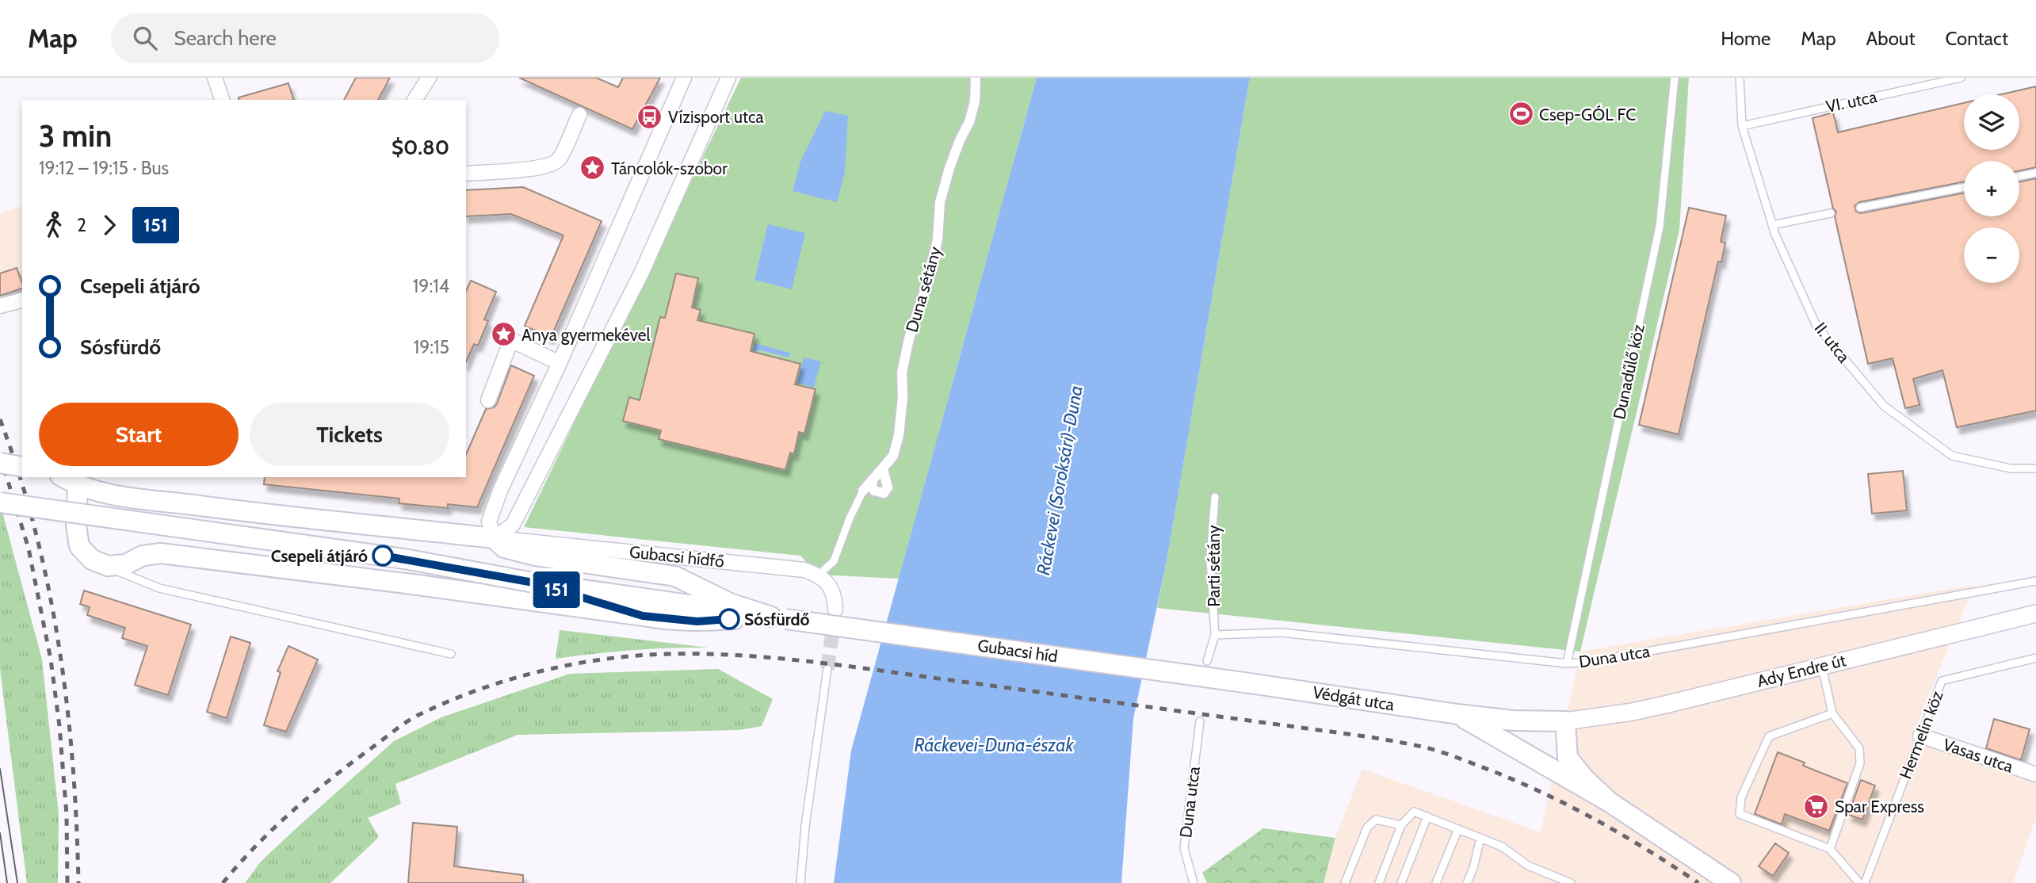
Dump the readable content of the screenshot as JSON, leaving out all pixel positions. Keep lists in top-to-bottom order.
{
  "streets": {
    "main road": ["Gubacsi híd", "Védgát utca"],
    "street": [
      "Duna sétány",
      "Gubacsi hídfő",
      "Ady Endre út",
      "Vasas utca"
    ],
    "lane": [
      "VI. utca",
      "II. utca",
      "Dunadűlő köz",
      "Parti sétány",
      "Duna utca",
      "Hermelin köz"
    ]
  },
  "crossings": [
    ["VI. utca", "II. utca"],
    ["Dunadűlő köz", "Duna utca"],
    ["Parti sétány", "Duna utca"],
    ["Gubacsi híd", "Védgát utca"],
    ["Ady Endre út", "Védgát utca"],
    ["Hermelin köz", "Vasas utca"]
  ],
  "water": ["Ráckevei (Soroksári)-Duna", "Ráckevei-Duna-észak"],
  "places": {
    "sports": ["Csep-GÓL FC"],
    "bus stop": ["Vízisport utca"],
    "place": ["Táncolók-szobor", "Anya gyermekével"],
    "other": ["Csepeli átjáró", "Sósfürdő"],
    "supermarket": ["Spar Express"]
  },
  "lines": ["bus line 151"],
  "page": {
    "header": "Map",
    "search": "Search here",
    "nav": [
      "Home",
      "Map",
      "About",
      "Contact"
    ],
    "on_map": "151",
    "map_buttons": ["+", "−"],
    "heading": ["3 min", "19:12 – 19:15 · Bus", "$0.80"],
    "legs": ["2", "151"],
    "list": [
      {
        "name": "Csepeli átjáró",
        "value": "19:14"
      },
      {
        "name": "Sósfürdő",
        "value": "19:15"
      }
    ],
    "buttons": ["Start", "Tickets"]
  }
}
